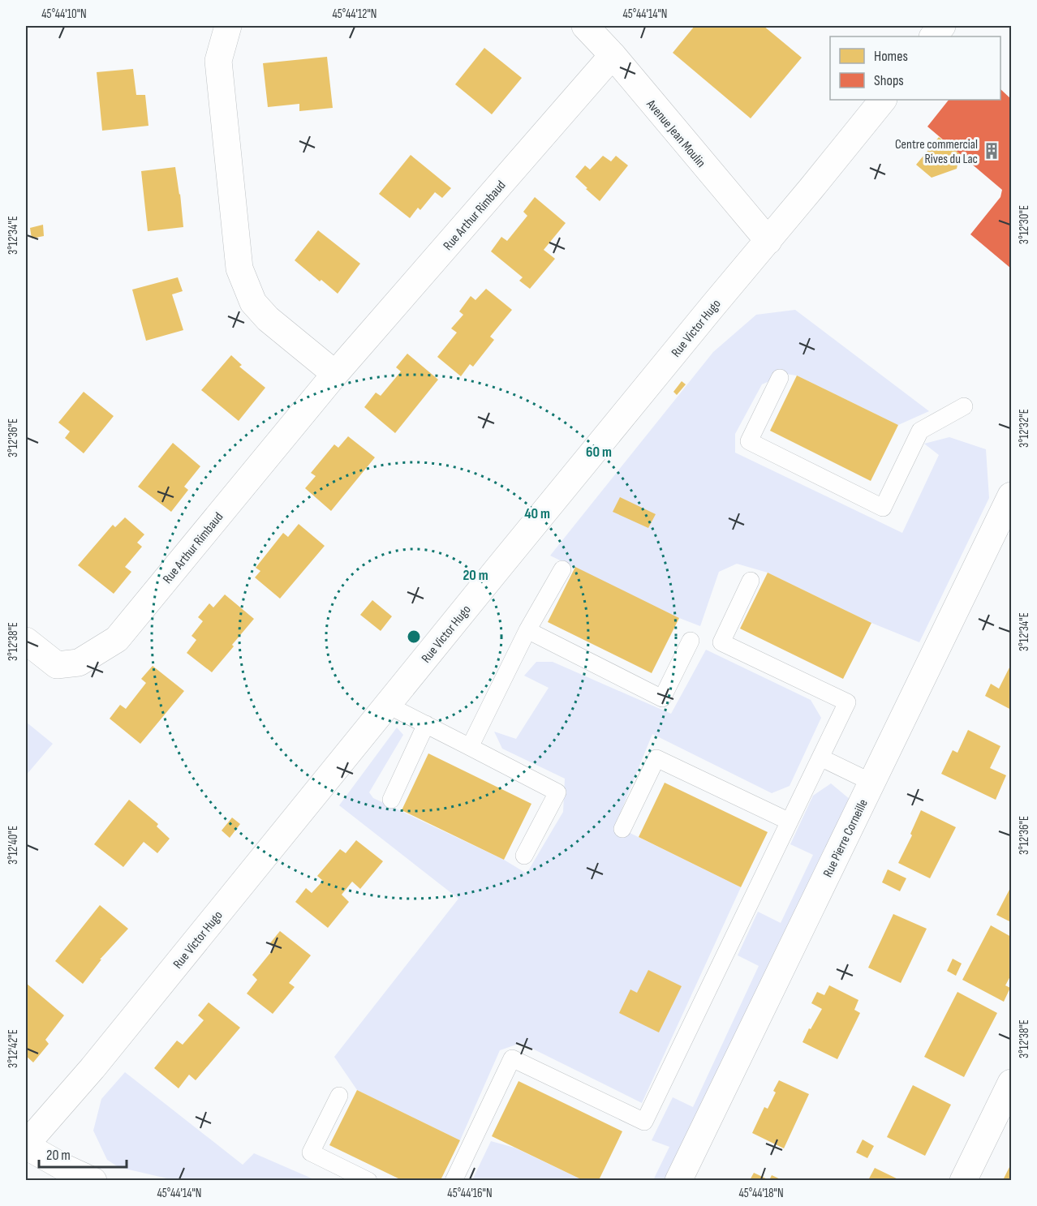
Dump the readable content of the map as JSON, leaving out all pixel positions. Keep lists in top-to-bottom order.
{
  "streets": {
    "street": [
      "Avenue Jean Moulin",
      "Rue Arthur Rimbaud",
      "Rue Victor Hugo",
      "Rue Pierre Corneille"
    ]
  },
  "crossings": [
    ["Avenue Jean Moulin", "Rue Arthur Rimbaud"],
    ["Avenue Jean Moulin", "Rue Victor Hugo"]
  ],
  "places": {
    "building": ["Centre commercial Rives du Lac"]
  },
  "legend": ["Homes", "Shops"],
  "scale_bar": "20 m",
  "coordinates": [
    "45°44'10\"N",
    "45°44'12\"N",
    "45°44'14\"N",
    "3°12'30\"E",
    "3°12'34\"E",
    "3°12'32\"E",
    "3°12'36\"E",
    "3°12'38\"E",
    "3°12'40\"E",
    "3°12'42\"E",
    "45°44'16\"N",
    "45°44'18\"N"
  ],
  "rings": ["60 m", "40 m", "20 m"]
}
